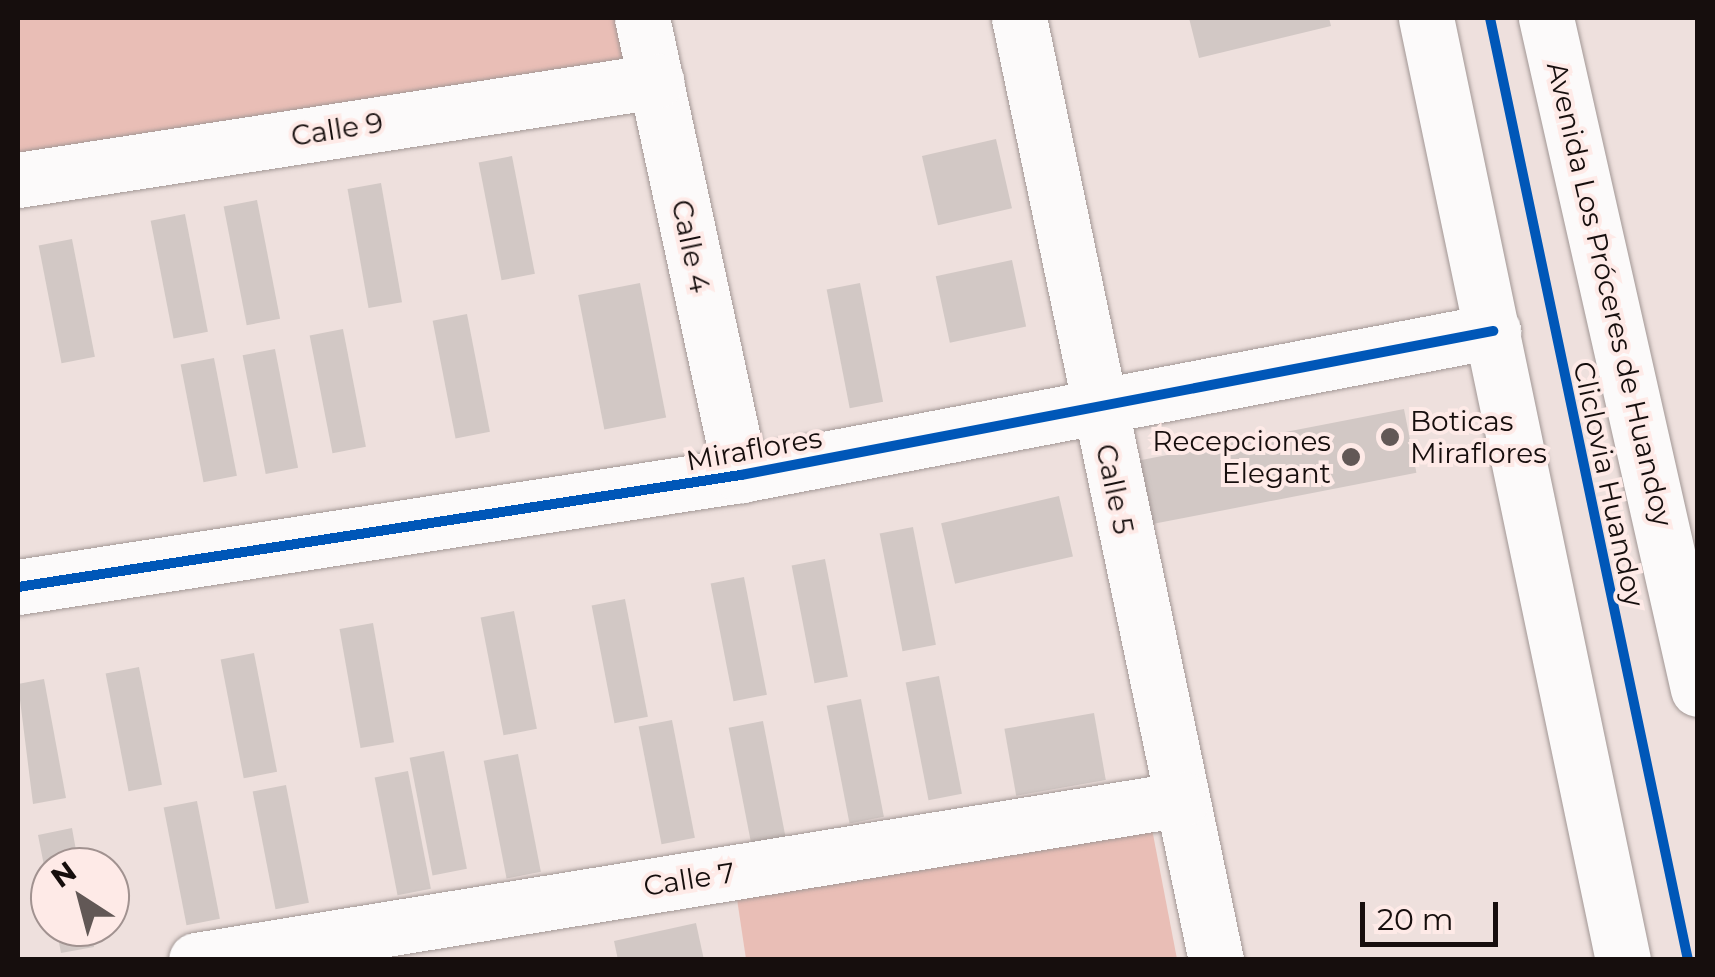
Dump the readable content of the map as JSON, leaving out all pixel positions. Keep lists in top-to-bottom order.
{
  "streets": {
    "street": [
      "Calle 9",
      "Calle 4",
      "Avenida Los Próceres de Huandoy",
      "Miraflores",
      "Calle 5",
      "Calle 7"
    ],
    "cycle path": ["Cliclovia Huandoy"]
  },
  "crossings": [
    ["Calle 9", "Calle 4"],
    ["Calle 4", "Miraflores"],
    ["Miraflores", "Calle 5"],
    ["Calle 5", "Calle 7"]
  ],
  "places": ["Boticas Miraflores", "Recepciones Elegant"],
  "scale_bar": "20 m",
  "north": "top left"
}
